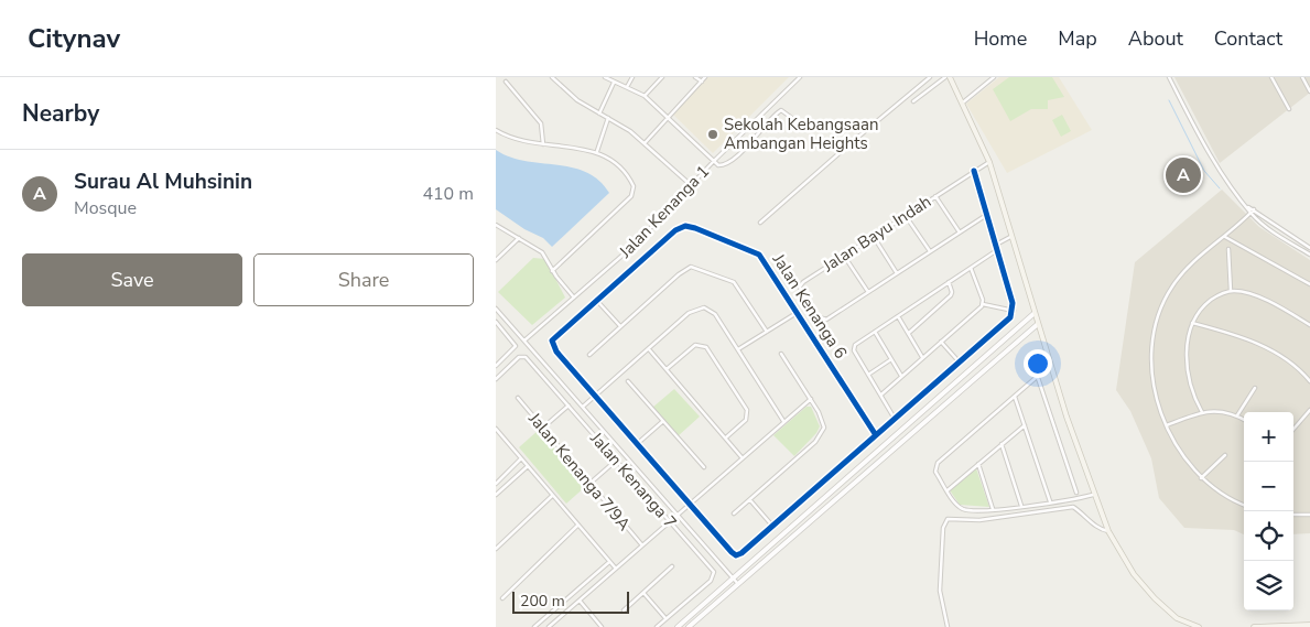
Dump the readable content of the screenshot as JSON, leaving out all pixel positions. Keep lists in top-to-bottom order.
{
  "streets": {
    "street": [
      "Jalan Kenanga 1",
      "Jalan Bayu Indah",
      "Jalan Kenanga 6",
      "Jalan Kenanga 7/9A",
      "Jalan Kenanga 7"
    ]
  },
  "places": ["Sekolah Kebangsaan Ambangan Heights"],
  "scale_bar": "200 m",
  "page": {
    "header": "Citynav",
    "nav": [
      "Home",
      "Map",
      "About",
      "Contact"
    ],
    "heading": "Nearby",
    "list": [
      {
        "mark": "A",
        "name": "Surau Al Muhsinin",
        "note": "Mosque",
        "value": "410 m"
      }
    ],
    "pins": "A",
    "buttons": ["Save", "Share"],
    "map_buttons": ["+", "−"],
    "scale": "200 m"
  }
}
